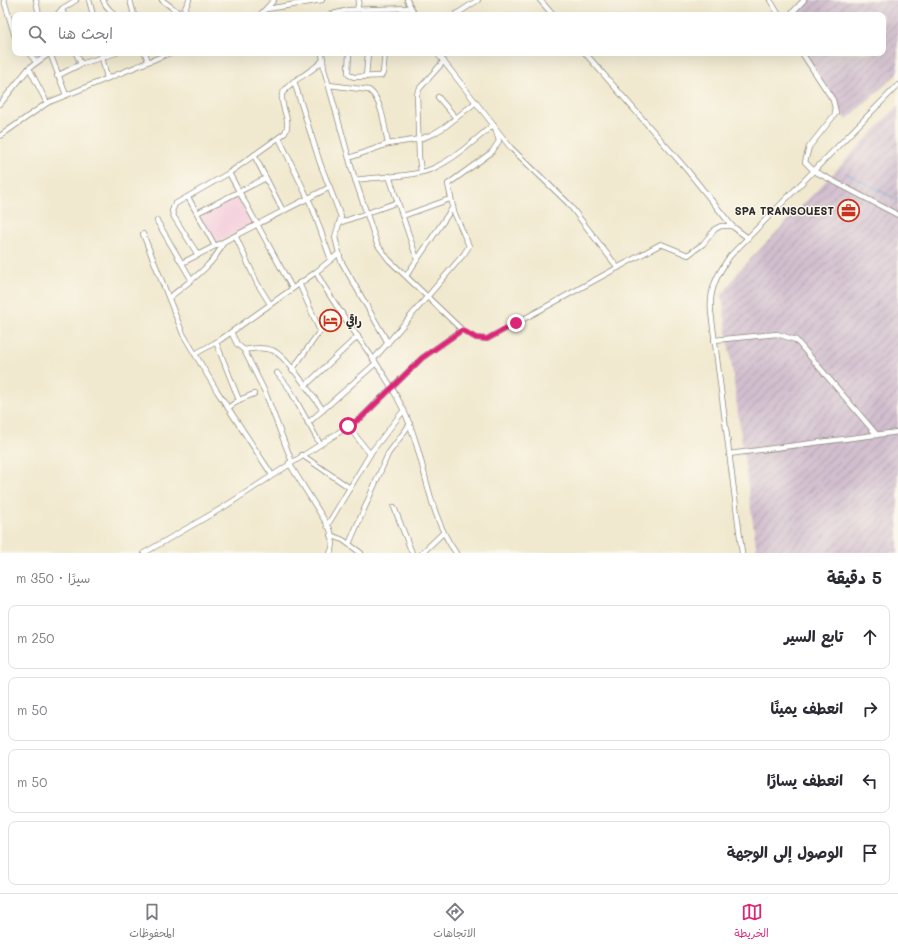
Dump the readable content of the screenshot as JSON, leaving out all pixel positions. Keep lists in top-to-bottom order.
{
  "places": {
    "office": ["SPA TRANSOUEST"],
    "hotel": ["راقي"]
  },
  "page": {
    "search": "ابحث هنا",
    "heading": ["5 دقيقة", "سيرًا · 350 m"],
    "list": [
      ["تابع السير", "250 m"],
      ["انعطف يمينًا", "50 m"],
      ["انعطف يسارًا", "50 m"],
      "الوصول إلى الوجهة"
    ],
    "nav": ["الخريطة", "الاتجاهات", "المحفوظات"]
  }
}
